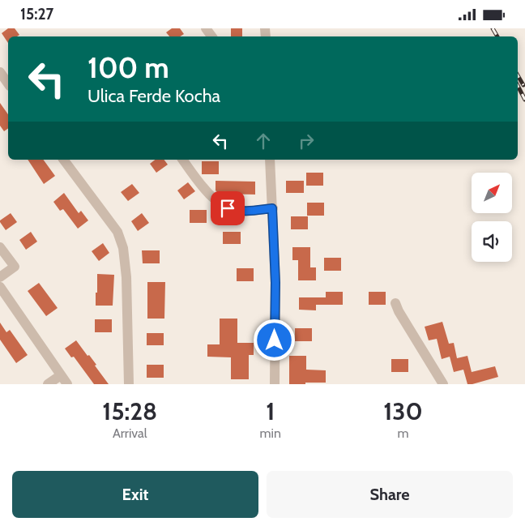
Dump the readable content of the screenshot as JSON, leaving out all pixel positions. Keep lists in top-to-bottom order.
{
  "north": "top right",
  "page": {
    "status": "15:27",
    "turn": ["100 m", "Ulica Ferde Kocha"],
    "eta": [
      "15:28",
      "Arrival",
      "1",
      "min",
      "130",
      "m"
    ],
    "buttons": ["Exit", "Share"]
  }
}
